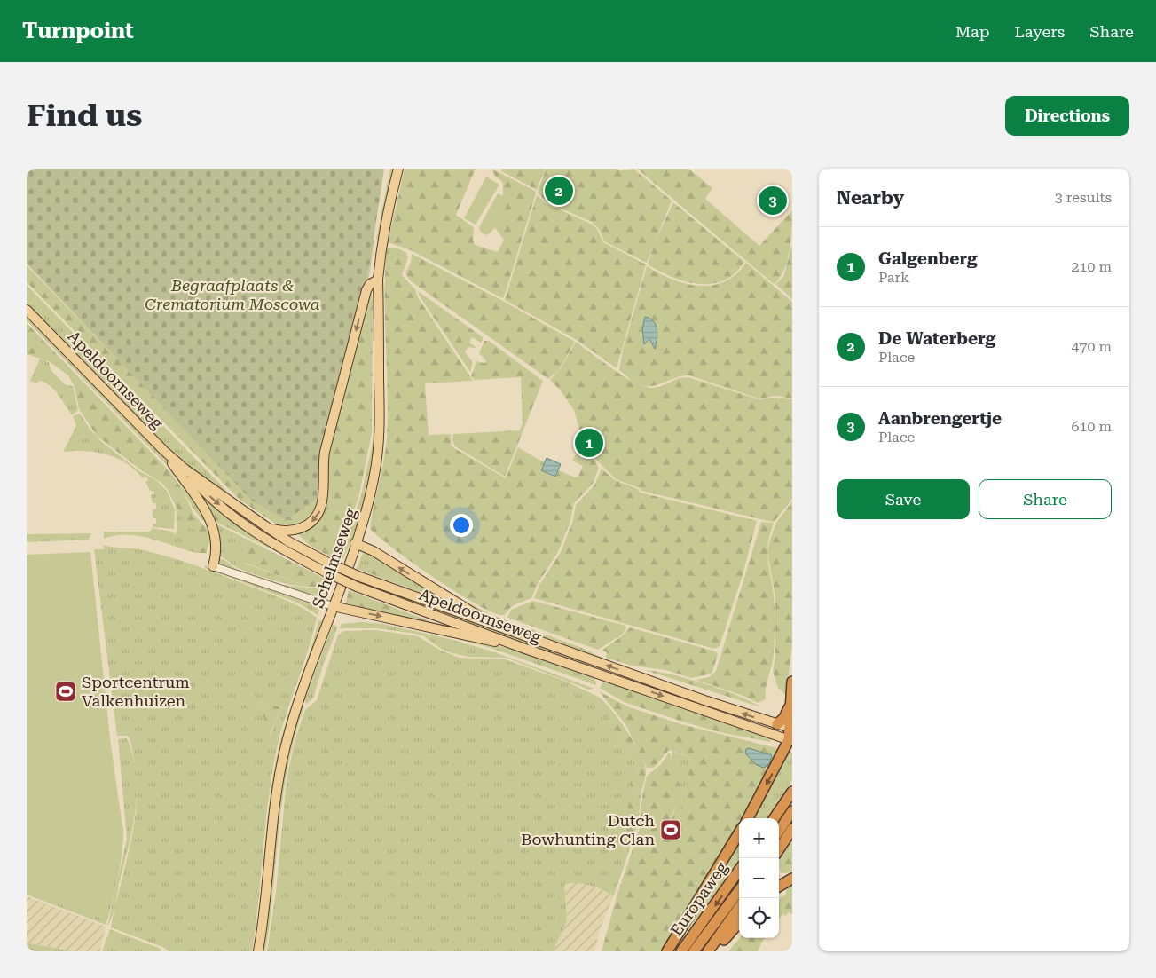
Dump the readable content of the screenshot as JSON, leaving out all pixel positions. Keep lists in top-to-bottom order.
{
  "streets": {
    "highway": ["Europaweg"],
    "main road": ["Apeldoornseweg", "Schelmseweg"]
  },
  "parks": ["Begraafplaats & Crematorium Moscowa"],
  "places": {
    "sports": ["Sportcentrum Valkenhuizen", "Dutch Bowhunting Clan"]
  },
  "page": {
    "header": "Turnpoint",
    "nav": ["Map", "Layers", "Share"],
    "buttons": [
      "Directions",
      ["Save", "Share"]
    ],
    "title": "Find us",
    "heading": ["Nearby", "3 results"],
    "pins": ["2", "3", "1"],
    "list": [
      {
        "mark": "1",
        "name": "Galgenberg",
        "note": "Park",
        "value": "210 m"
      },
      {
        "mark": "2",
        "name": "De Waterberg",
        "note": "Place",
        "value": "470 m"
      },
      {
        "mark": "3",
        "name": "Aanbrengertje",
        "note": "Place",
        "value": "610 m"
      }
    ],
    "map_buttons": ["+", "−"]
  }
}
